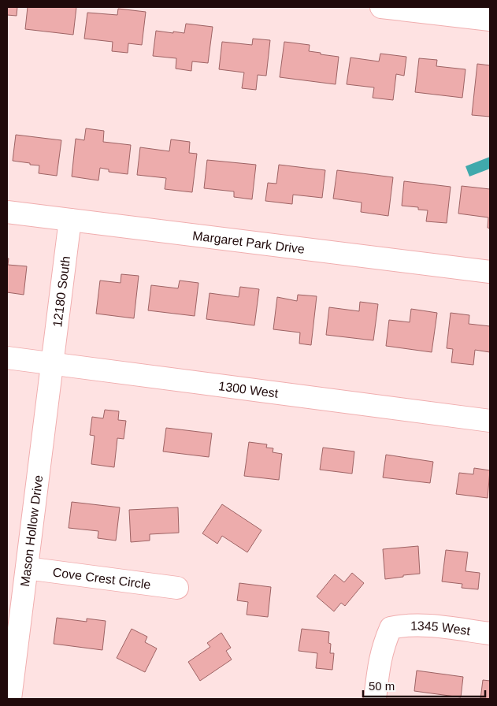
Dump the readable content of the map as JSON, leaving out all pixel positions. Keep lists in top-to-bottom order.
{
  "streets": {
    "street": [
      "Margaret Park Drive",
      "12180 South",
      "1300 West",
      "Mason Hollow Drive",
      "Cove Crest Circle",
      "1345 West"
    ]
  },
  "crossings": [
    ["Margaret Park Drive", "12180 South"],
    ["12180 South", "1300 West"],
    ["12180 South", "Mason Hollow Drive"],
    ["1300 West", "Mason Hollow Drive"],
    ["Mason Hollow Drive", "Cove Crest Circle"]
  ],
  "scale_bar": "50 m"
}
